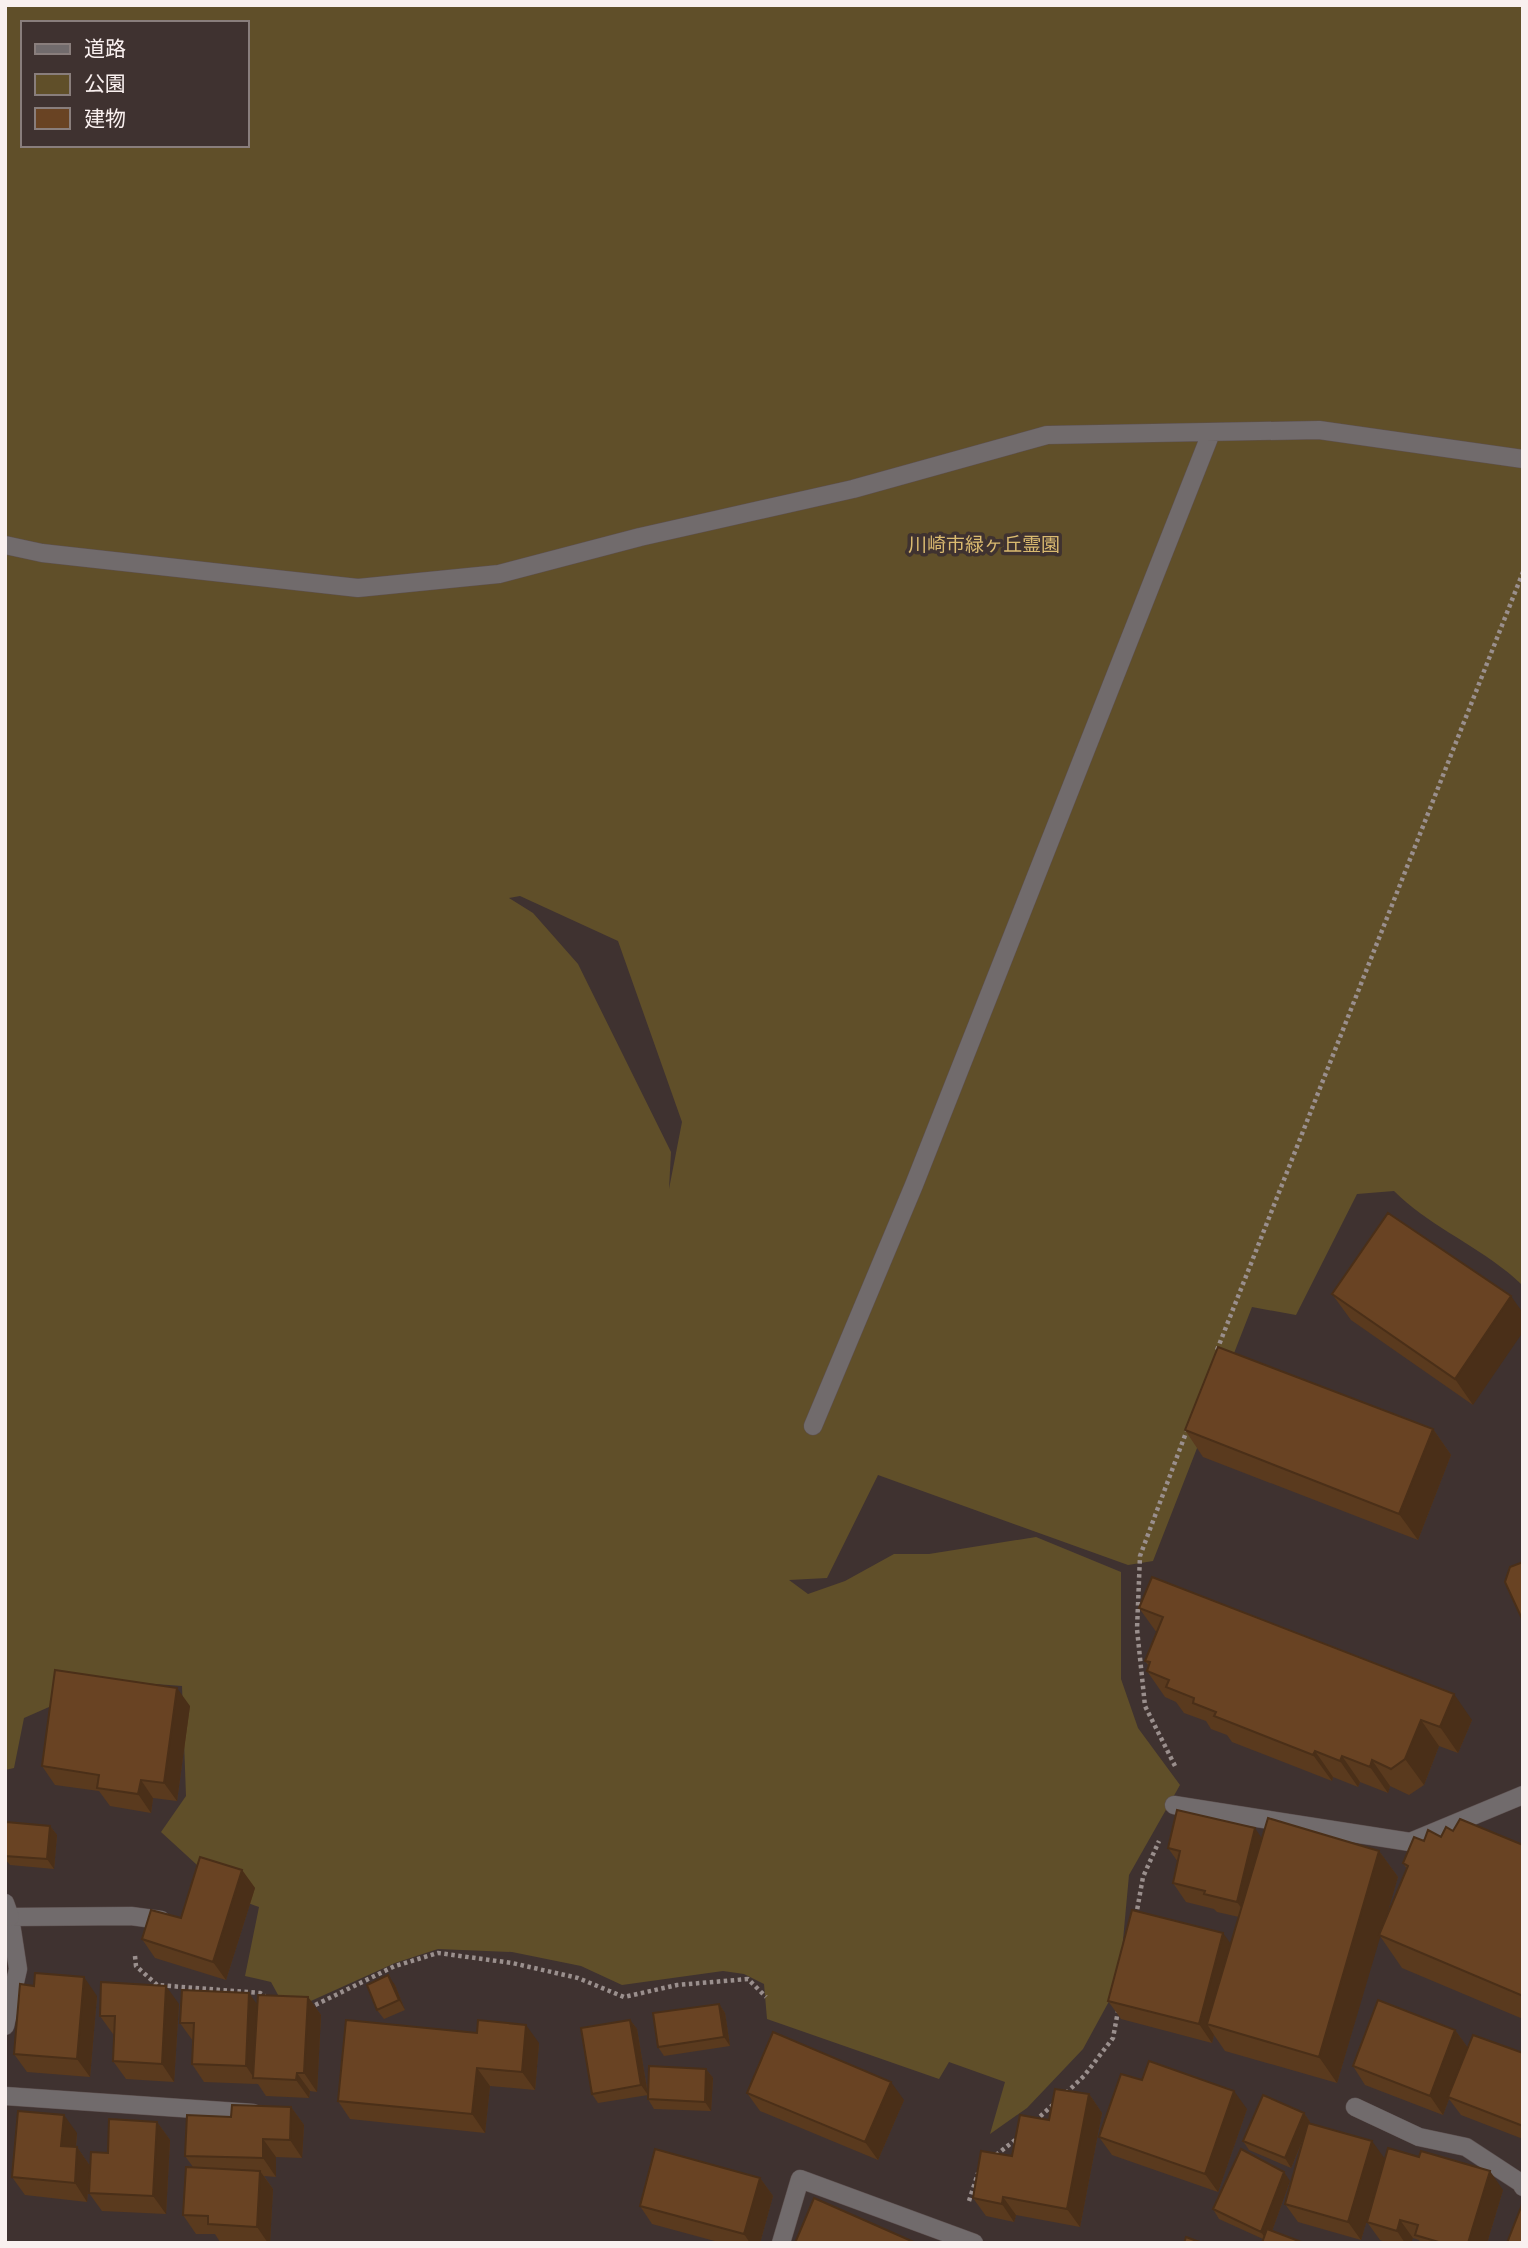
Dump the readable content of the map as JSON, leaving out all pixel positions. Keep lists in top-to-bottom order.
{
  "parks": ["川崎市緑ヶ丘霊園"],
  "legend": ["道路", "公園", "建物"]
}
